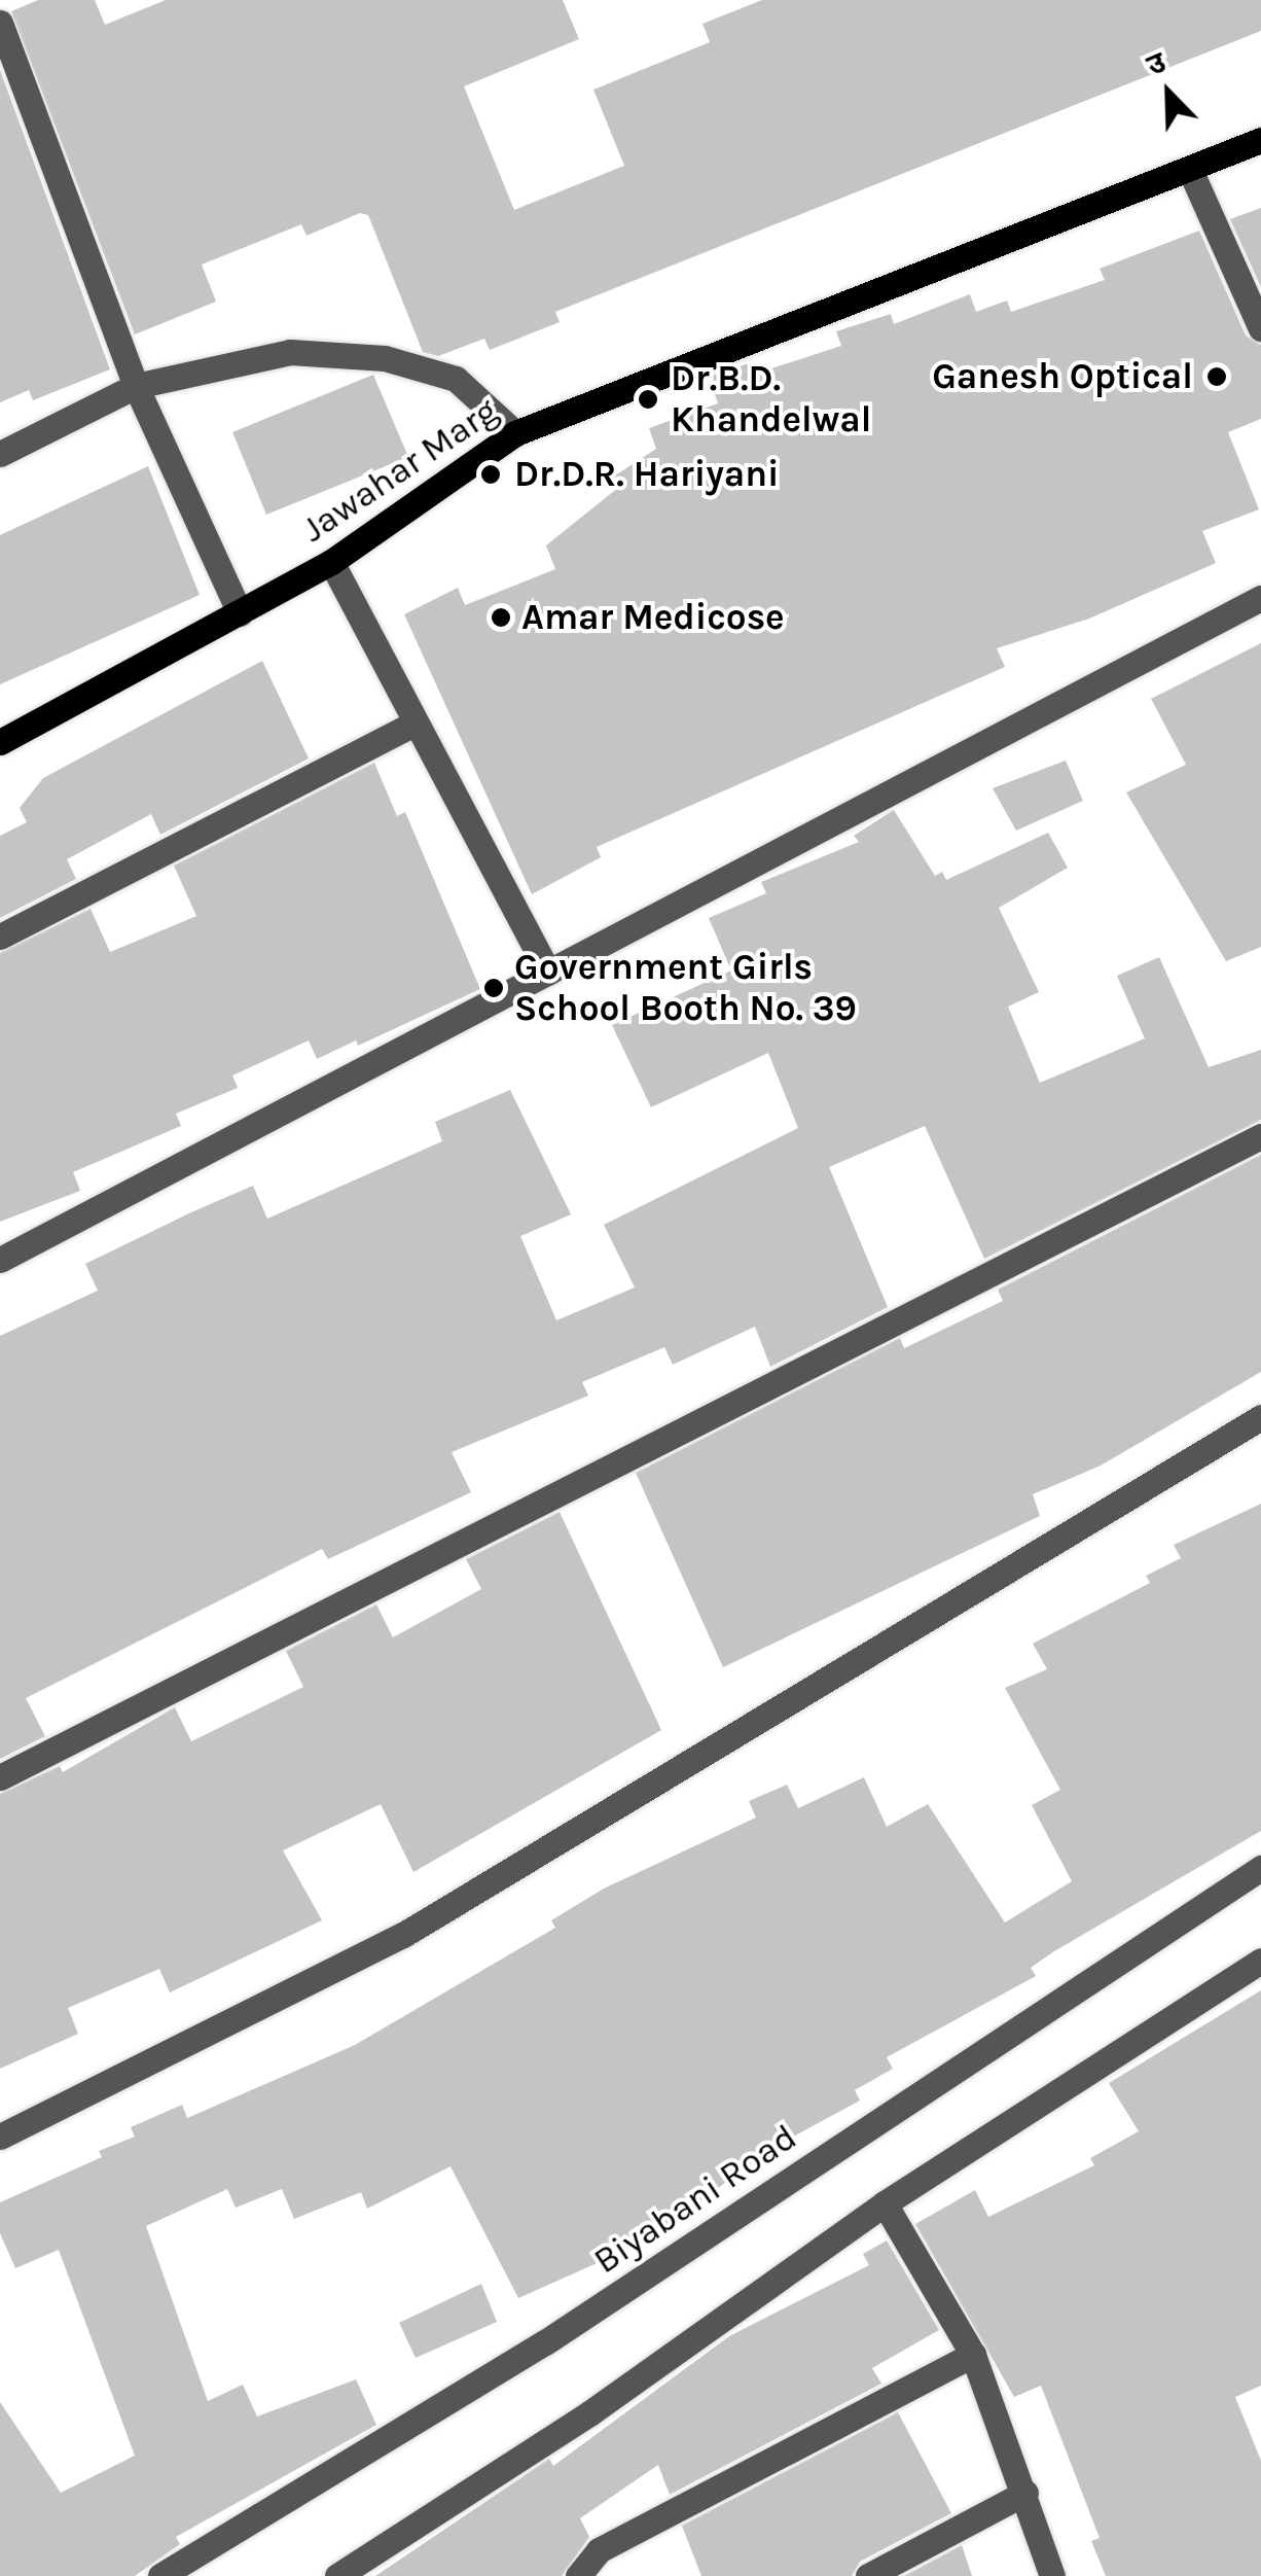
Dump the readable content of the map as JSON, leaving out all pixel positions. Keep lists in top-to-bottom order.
{
  "streets": {
    "main road": ["Jawahar Marg"],
    "street": ["Biyabani Road"]
  },
  "places": [
    "Ganesh Optical",
    "Dr.B.D. Khandelwal",
    "Dr.D.R. Hariyani",
    "Amar Medicose",
    "Government Girls School Booth No. 39"
  ],
  "north": "top left"
}
